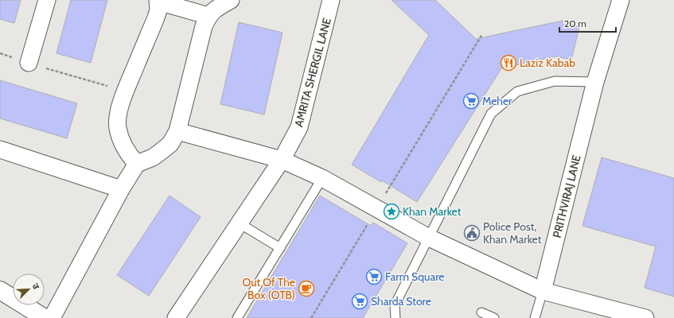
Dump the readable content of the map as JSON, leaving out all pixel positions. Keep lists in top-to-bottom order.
{
  "streets": {
    "street": ["AMRITA SHERGIL LANE", "PRITHVIRAJ LANE"]
  },
  "places": {
    "restaurant": ["Laziz Kabab"],
    "supermarket": ["Meher", "Farm Square", "Sharda Store"],
    "place": ["Khan Market"],
    "public building": ["Police Post, Khan Market"],
    "cafe": ["Out Of The Box (OTB)"]
  },
  "scale_bar": "20 m",
  "north": "top right"
}
